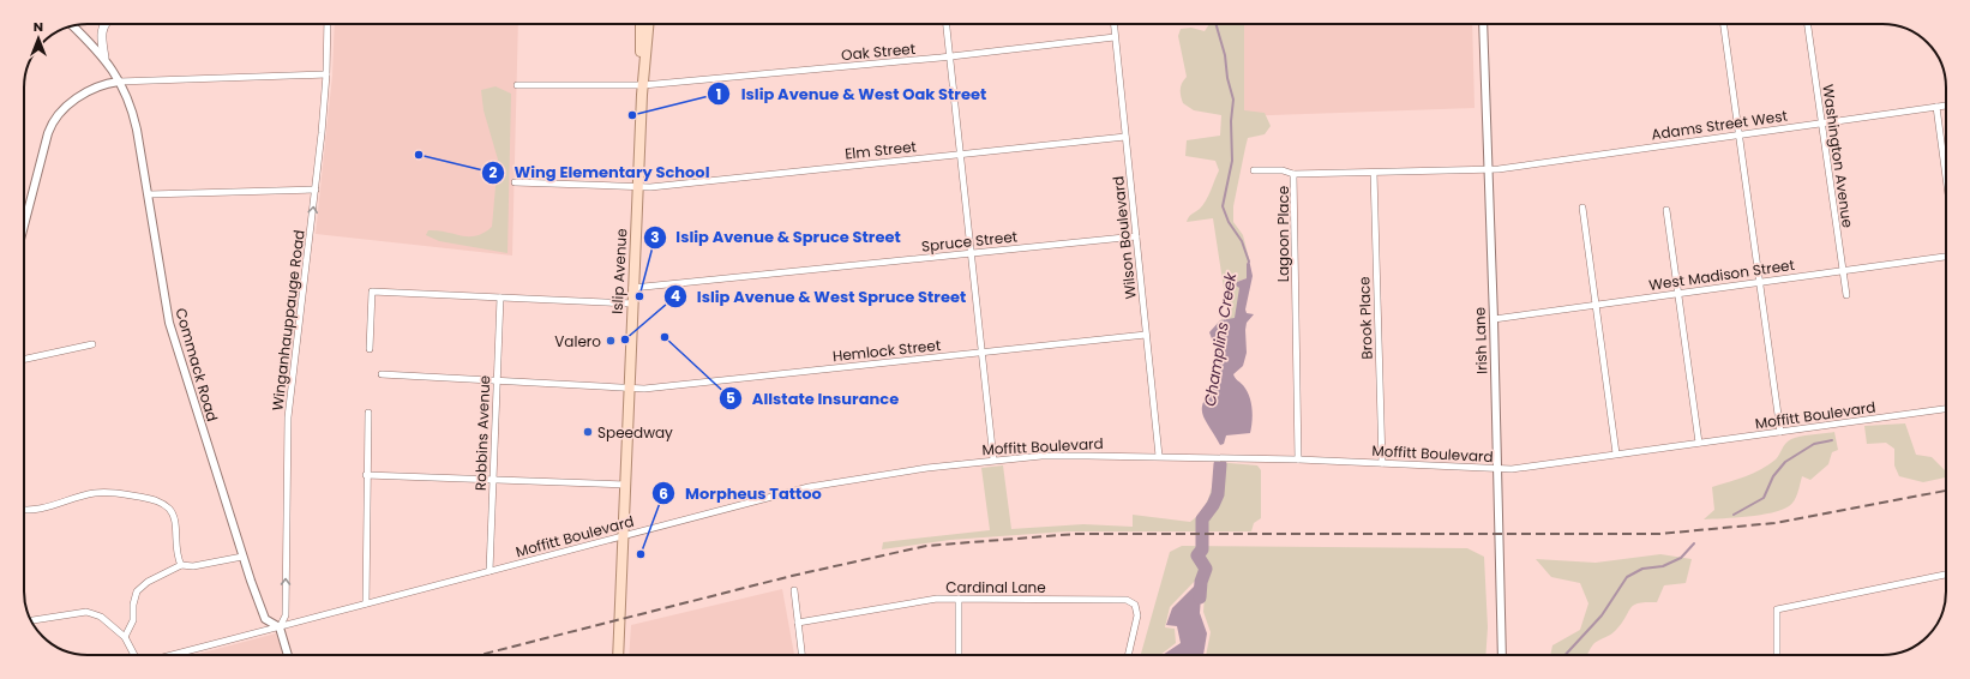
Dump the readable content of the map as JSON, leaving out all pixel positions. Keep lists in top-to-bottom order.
{
  "streets": {
    "main road": ["Islip Avenue"],
    "street": [
      "Oak Street",
      "Adams Street West",
      "Elm Street",
      "Washington Avenue",
      "Lagoon Place",
      "Wilson Boulevard",
      "Spruce Street",
      "West Madison Street",
      "Brook Place",
      "Winganhauppauge Road",
      "Irish Lane",
      "Hemlock Street",
      "Commack Road",
      "Moffitt Boulevard",
      "Robbins Avenue",
      "Cardinal Lane"
    ]
  },
  "crossings": [
    ["Oak Street", "Wilson Boulevard"],
    ["Oak Street", "Islip Avenue"],
    ["Adams Street West", "Washington Avenue"],
    ["Adams Street West", "Lagoon Place"],
    ["Adams Street West", "Irish Lane"],
    ["Elm Street", "Wilson Boulevard"],
    ["Elm Street", "Islip Avenue"],
    ["Washington Avenue", "West Madison Street"],
    ["Lagoon Place", "Brook Place"],
    ["Lagoon Place", "Irish Lane"],
    ["Lagoon Place", "Moffitt Boulevard"],
    ["Wilson Boulevard", "Spruce Street"],
    ["Wilson Boulevard", "Hemlock Street"],
    ["Wilson Boulevard", "Moffitt Boulevard"],
    ["Spruce Street", "Islip Avenue"],
    ["Islip Avenue", "Hemlock Street"],
    ["Islip Avenue", "Moffitt Boulevard"],
    ["West Madison Street", "Irish Lane"],
    ["Brook Place", "Moffitt Boulevard"],
    ["Winganhauppauge Road", "Commack Road"],
    ["Winganhauppauge Road", "Moffitt Boulevard"],
    ["Irish Lane", "Moffitt Boulevard"],
    ["Hemlock Street", "Robbins Avenue"],
    ["Commack Road", "Moffitt Boulevard"],
    ["Moffitt Boulevard", "Robbins Avenue"]
  ],
  "one_way": ["Winganhauppauge Road"],
  "water": ["Champlins Creek"],
  "places": [
    "Islip Avenue & West Oak Street",
    "Wing Elementary School",
    "Islip Avenue & Spruce Street",
    "Allstate Insurance",
    "Islip Avenue & West Spruce Street",
    "Valero",
    "Speedway",
    "Morpheus Tattoo"
  ],
  "north": "top"
}
